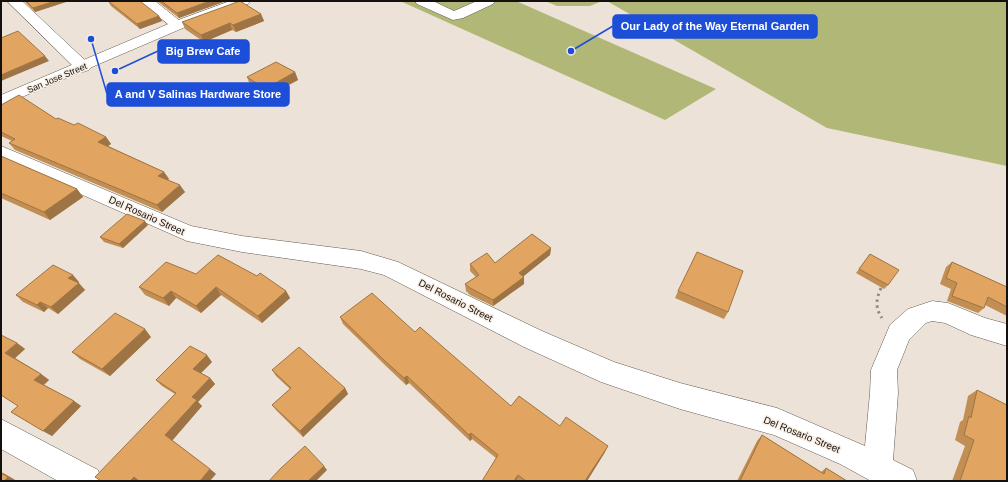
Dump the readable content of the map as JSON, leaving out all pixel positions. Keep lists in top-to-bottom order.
{
  "streets": {
    "street": ["San Jose Street", "Del Rosario Street"]
  },
  "places": ["A and V Salinas Hardware Store", "Our Lady of the Way Eternal Garden", "Big Brew Cafe"]
}
